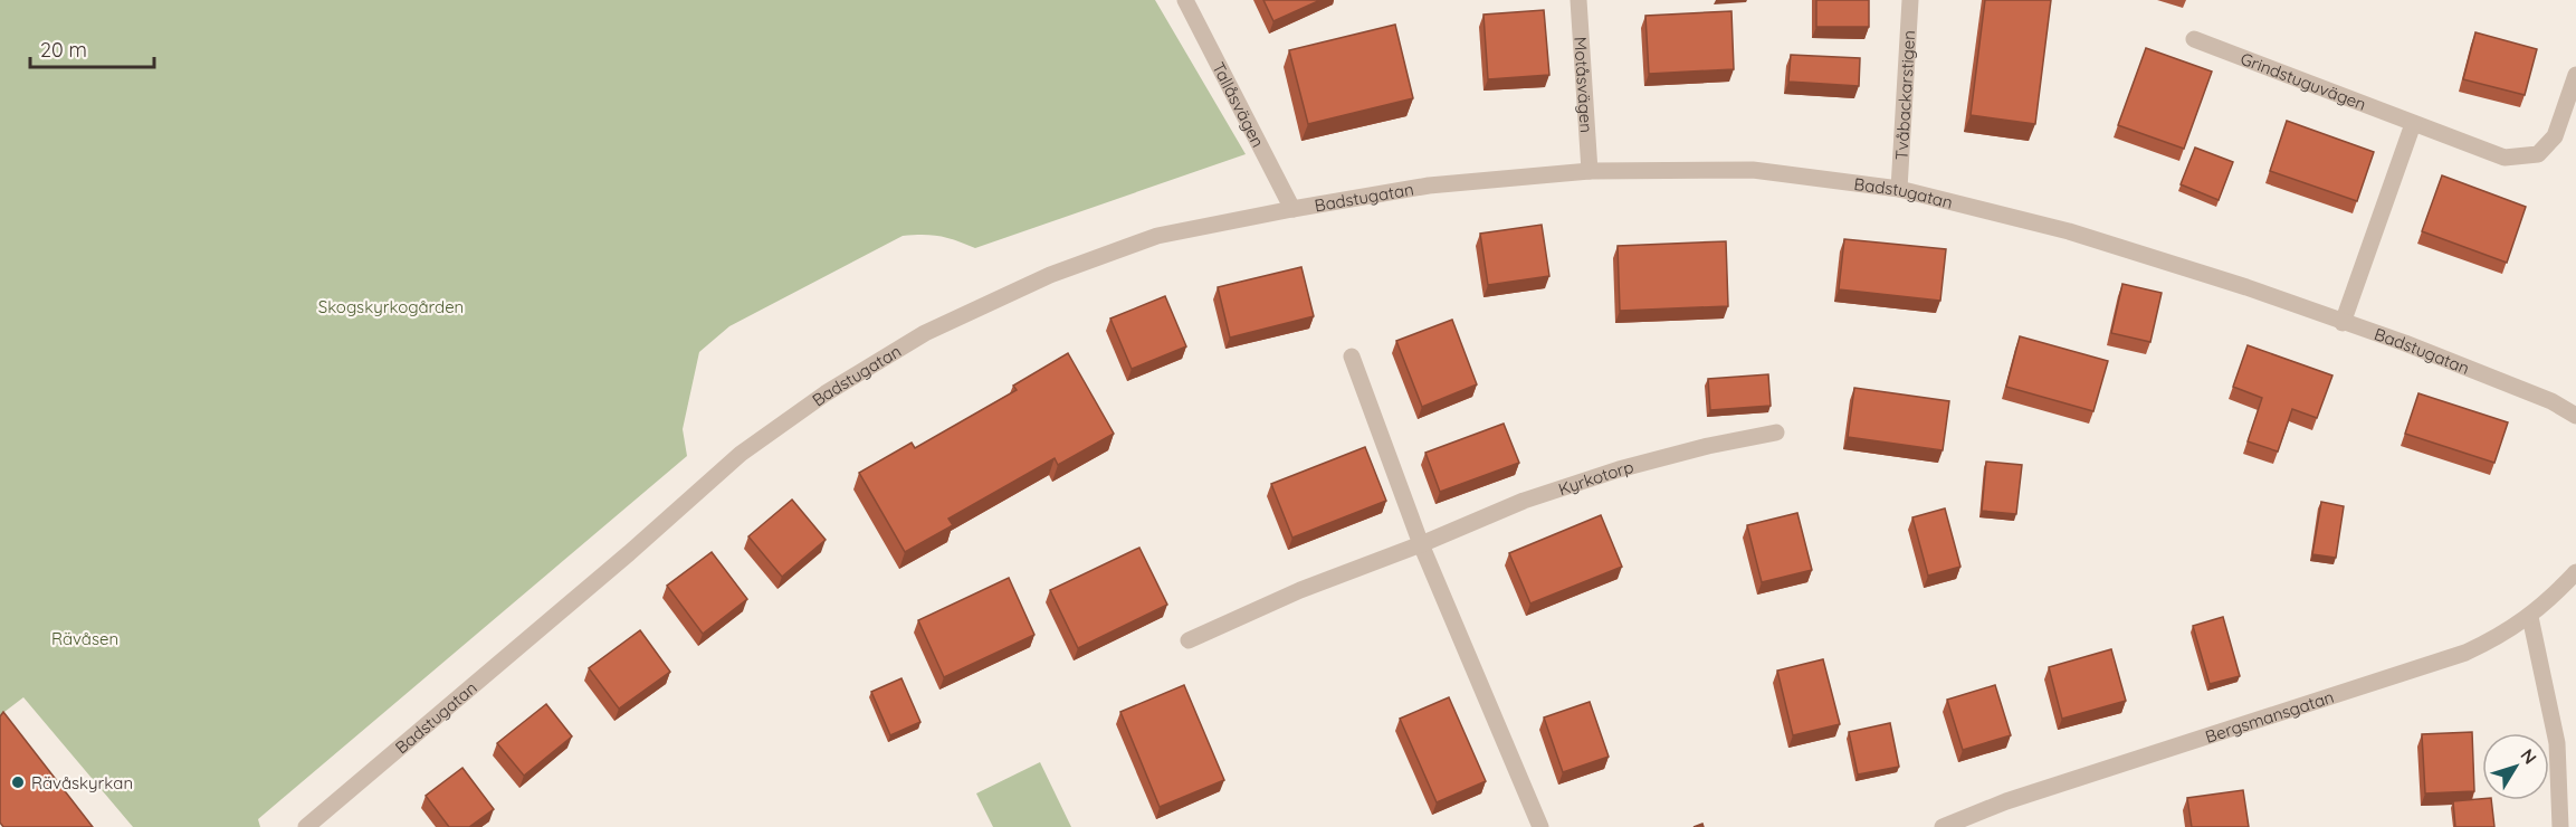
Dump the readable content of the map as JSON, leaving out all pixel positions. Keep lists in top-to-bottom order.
{
  "streets": {
    "street": [
      "Grindstuguvägen",
      "Motåsvägen",
      "Tvåbackarstigen",
      "Tallåsvägen",
      "Badstugatan",
      "Kyrkotorp",
      "Bergsmansgatan"
    ]
  },
  "crossings": [
    ["Motåsvägen", "Badstugatan"],
    ["Tvåbackarstigen", "Badstugatan"],
    ["Tallåsvägen", "Badstugatan"]
  ],
  "parks": ["Skogskyrkogården", "Rävåsen"],
  "places": ["Rävåskyrkan"],
  "scale_bar": "20 m",
  "north": "top right"
}
